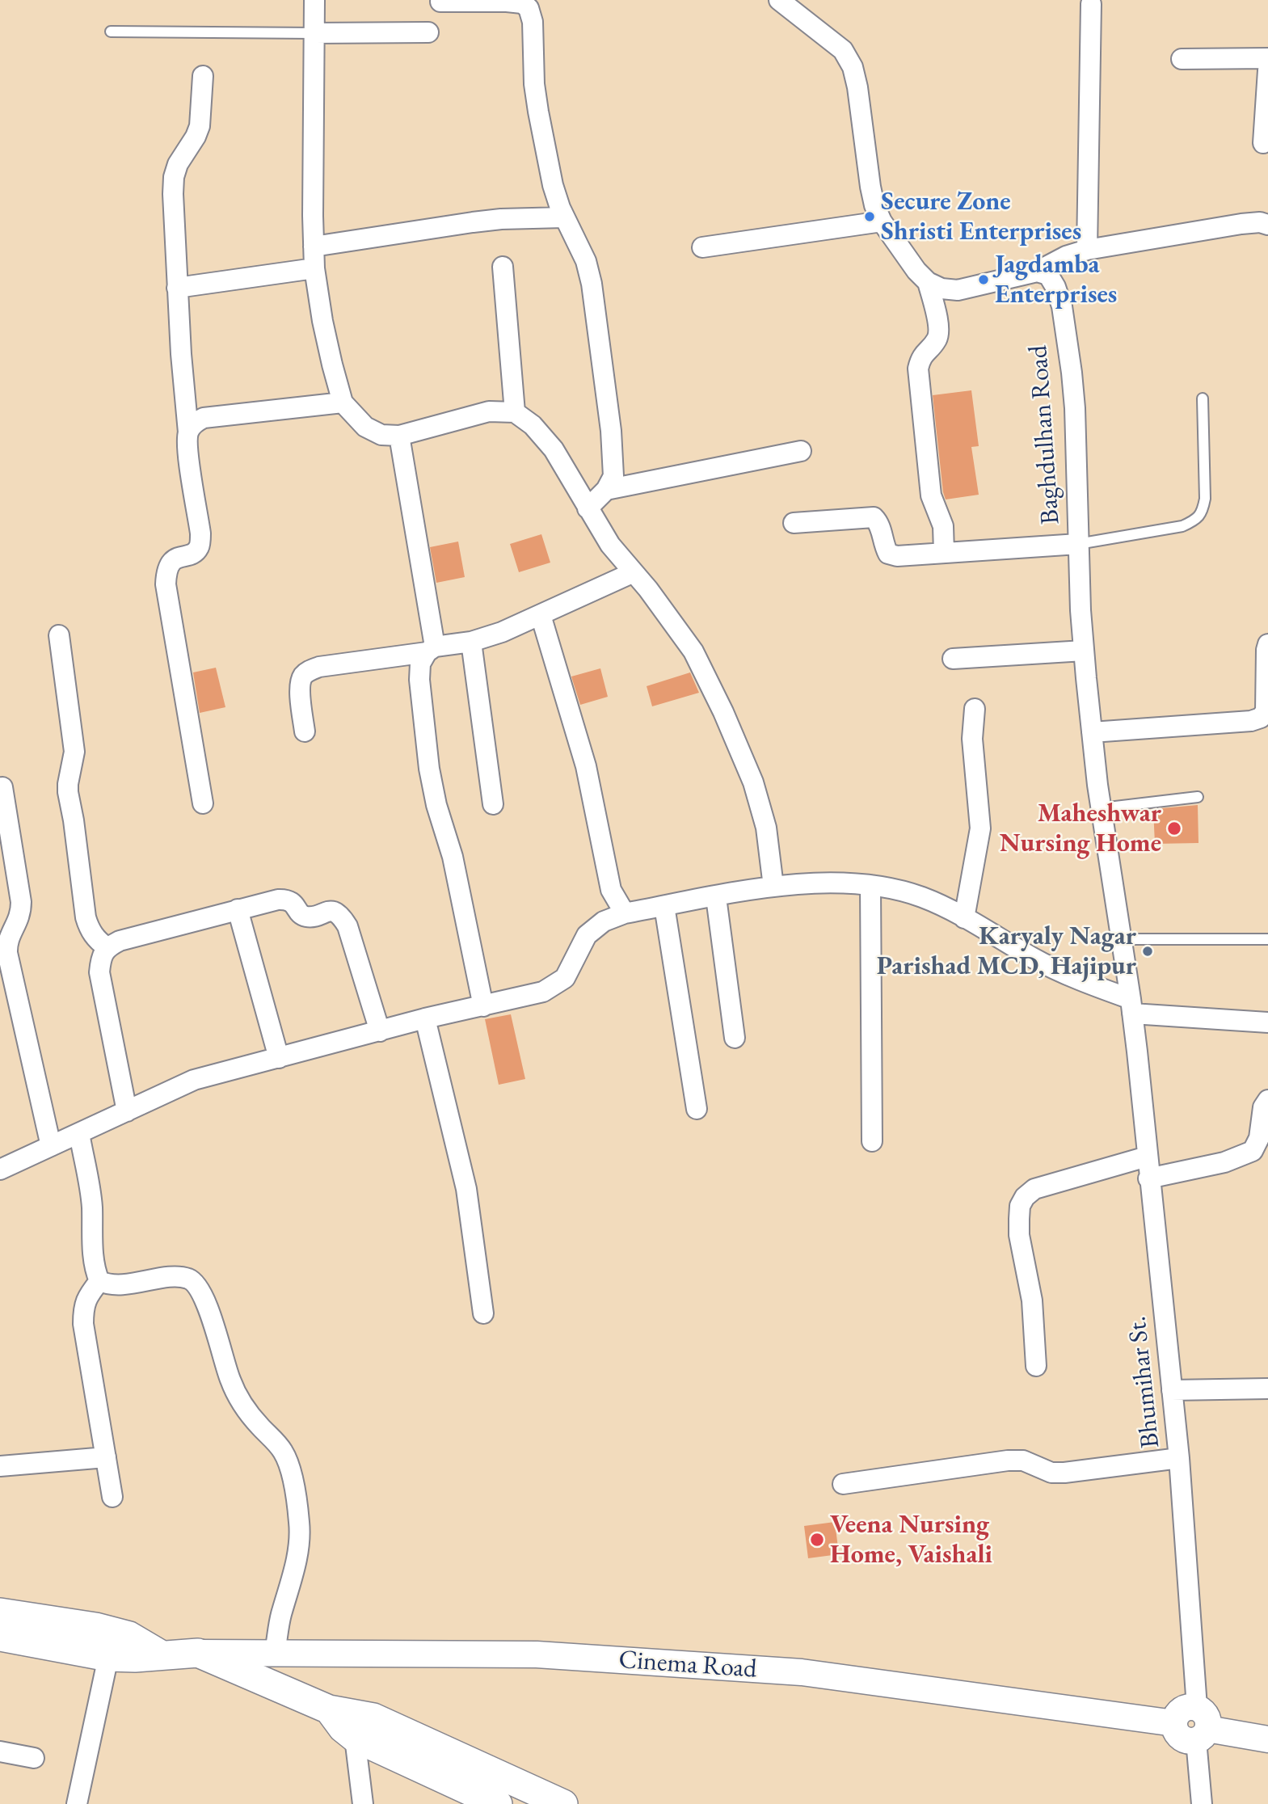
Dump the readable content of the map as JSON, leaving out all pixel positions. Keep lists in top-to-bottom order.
{
  "streets": {
    "street": ["Baghdulhan Road", "Bhumihar St.", "Cinema Road"]
  },
  "crossings": [
    ["Baghdulhan Road", "Bhumihar St."],
    ["Bhumihar St.", "Cinema Road"]
  ],
  "places": [
    "Secure Zone Shristi Enterprises",
    "Jagdamba Enterprises",
    "Maheshwar Nursing Home",
    "Karyaly Nagar Parishad MCD, Hajipur",
    "Veena Nursing Home, Vaishali"
  ]
}
